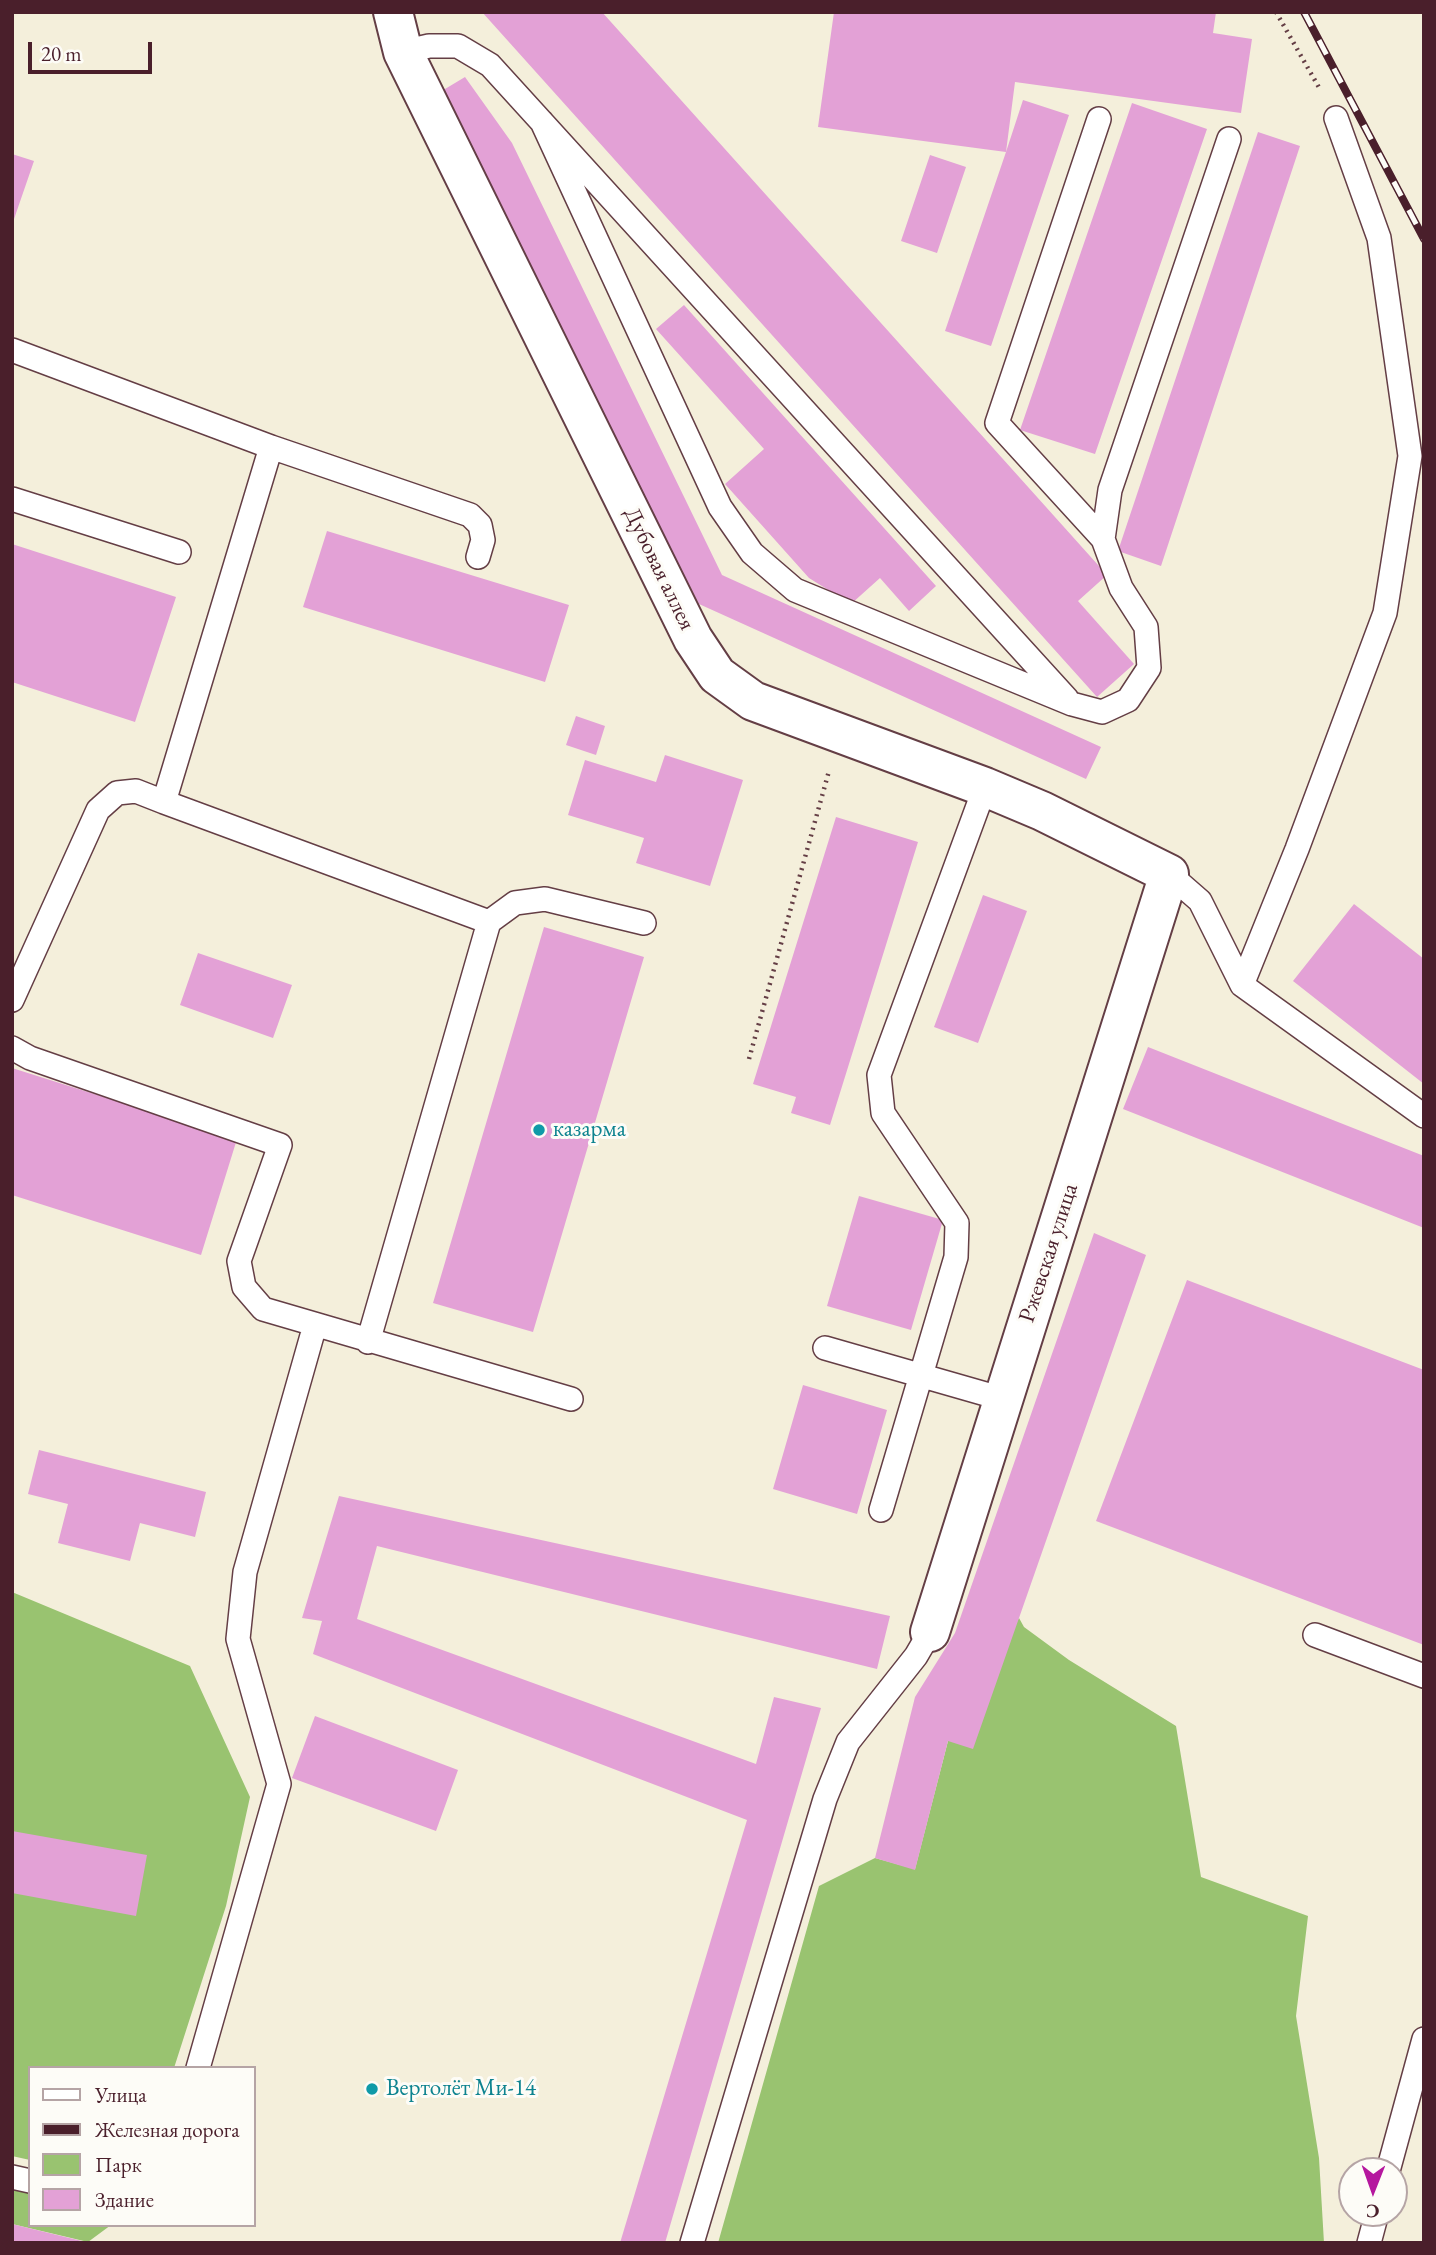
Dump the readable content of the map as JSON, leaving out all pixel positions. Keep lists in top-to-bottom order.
{
  "streets": {
    "street": ["Дубовая аллея", "Ржевская улица"]
  },
  "crossings": [
    ["Дубовая аллея", "Ржевская улица"]
  ],
  "places": ["казарма", "Вертолёт Ми-14"],
  "legend": [
    "Улица",
    "Железная дорога",
    "Парк",
    "Здание"
  ],
  "scale_bar": "20 m",
  "north": "bottom"
}
